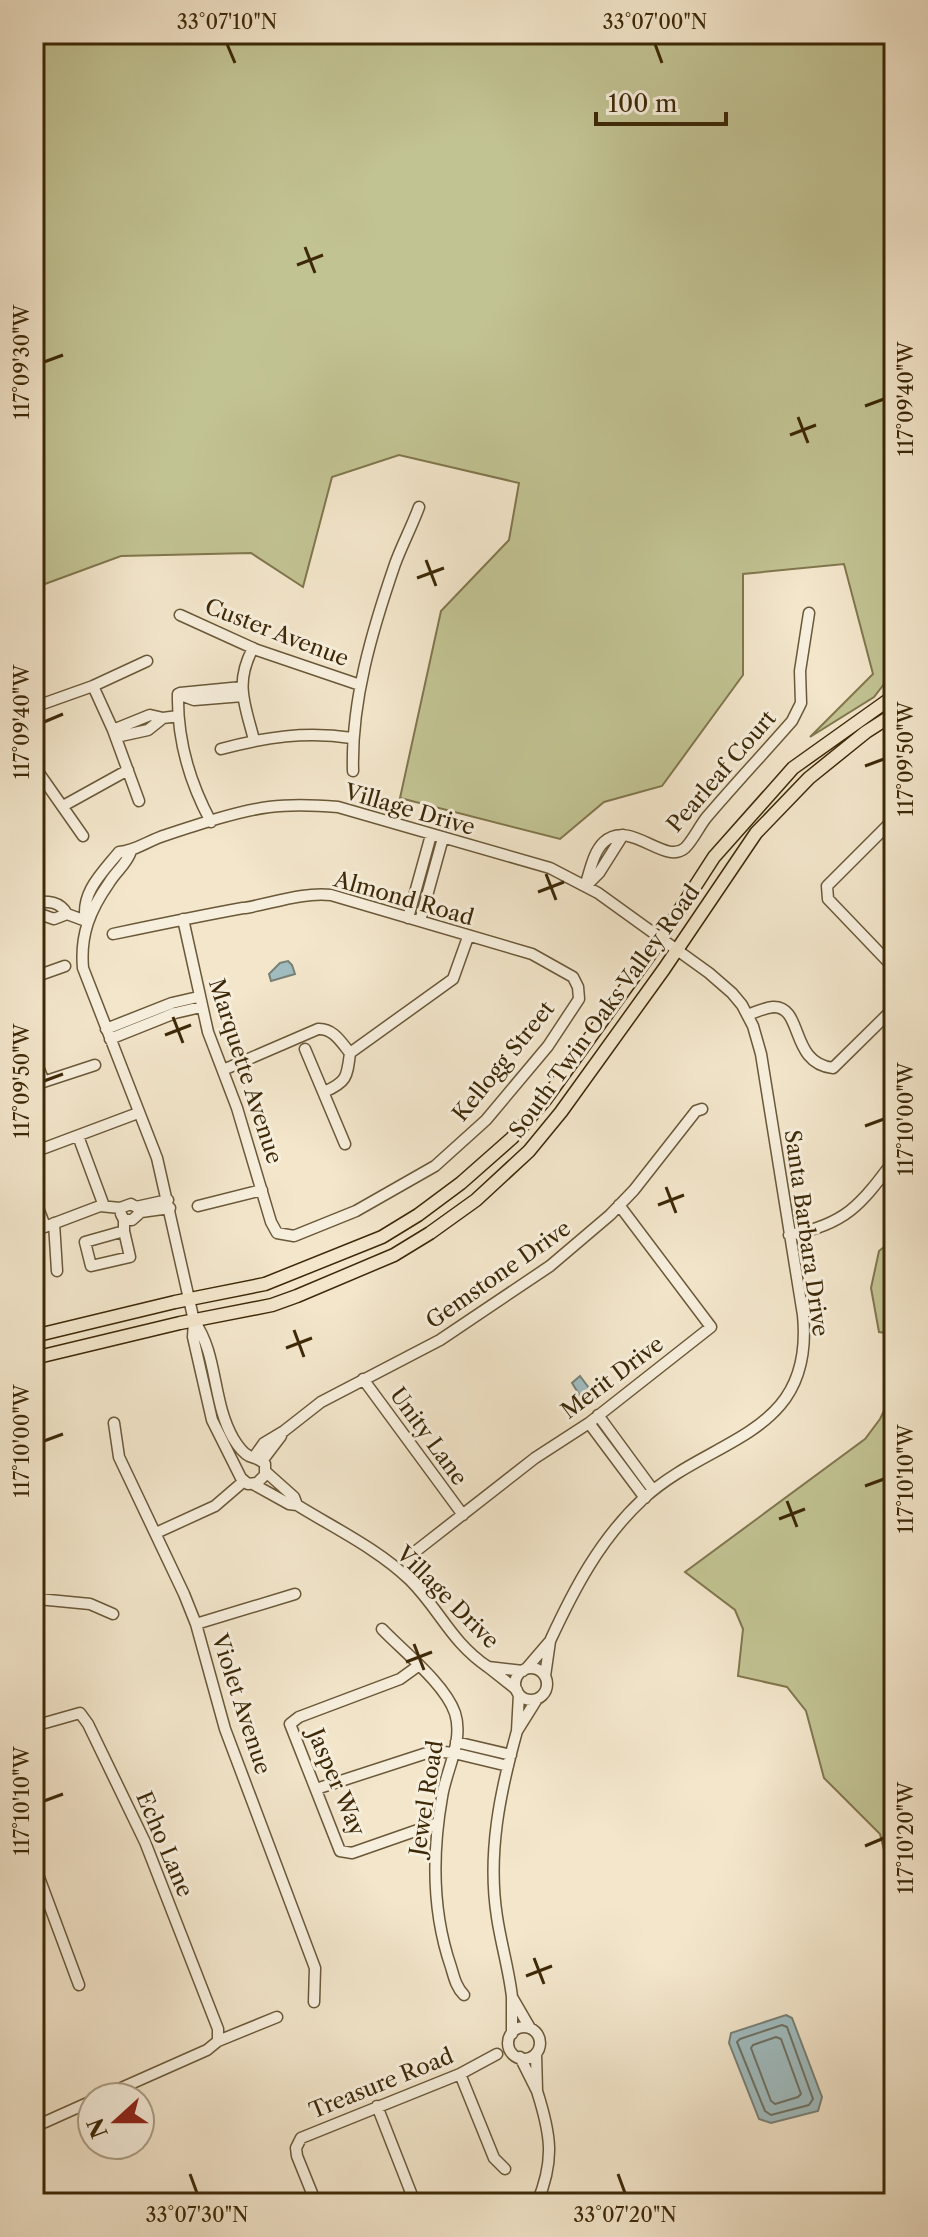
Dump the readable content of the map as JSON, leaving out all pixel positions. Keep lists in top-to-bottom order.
{
  "streets": {
    "main road": ["South Twin Oaks Valley Road"],
    "street": [
      "Custer Avenue",
      "Pearleaf Court",
      "Village Drive",
      "Almond Road",
      "Kellogg Street",
      "Marquette Avenue",
      "Santa Barbara Drive",
      "Gemstone Drive",
      "Merit Drive",
      "Unity Lane",
      "Violet Avenue",
      "Jasper Way",
      "Jewel Road",
      "Echo Lane",
      "Treasure Road"
    ]
  },
  "crossings": [
    ["Pearleaf Court", "Village Drive"],
    ["Village Drive", "South Twin Oaks Valley Road"],
    ["Village Drive", "Santa Barbara Drive"],
    ["Village Drive", "Gemstone Drive"],
    ["Almond Road", "Kellogg Street"],
    ["Almond Road", "Marquette Avenue"],
    ["South Twin Oaks Valley Road", "Santa Barbara Drive"],
    ["Kellogg Street", "Marquette Avenue"],
    ["Gemstone Drive", "Merit Drive"],
    ["Gemstone Drive", "Unity Lane"],
    ["Merit Drive", "Unity Lane"],
    ["Jasper Way", "Jewel Road"]
  ],
  "scale_bar": "100 m",
  "north": "left",
  "coordinates": [
    "33°07'10\"N",
    "33°07'00\"N",
    "117°09'30\"W",
    "117°09'40\"W",
    "117°09'50\"W",
    "117°10'00\"W",
    "117°10'10\"W",
    "117°10'20\"W",
    "33°07'30\"N",
    "33°07'20\"N"
  ]
}
